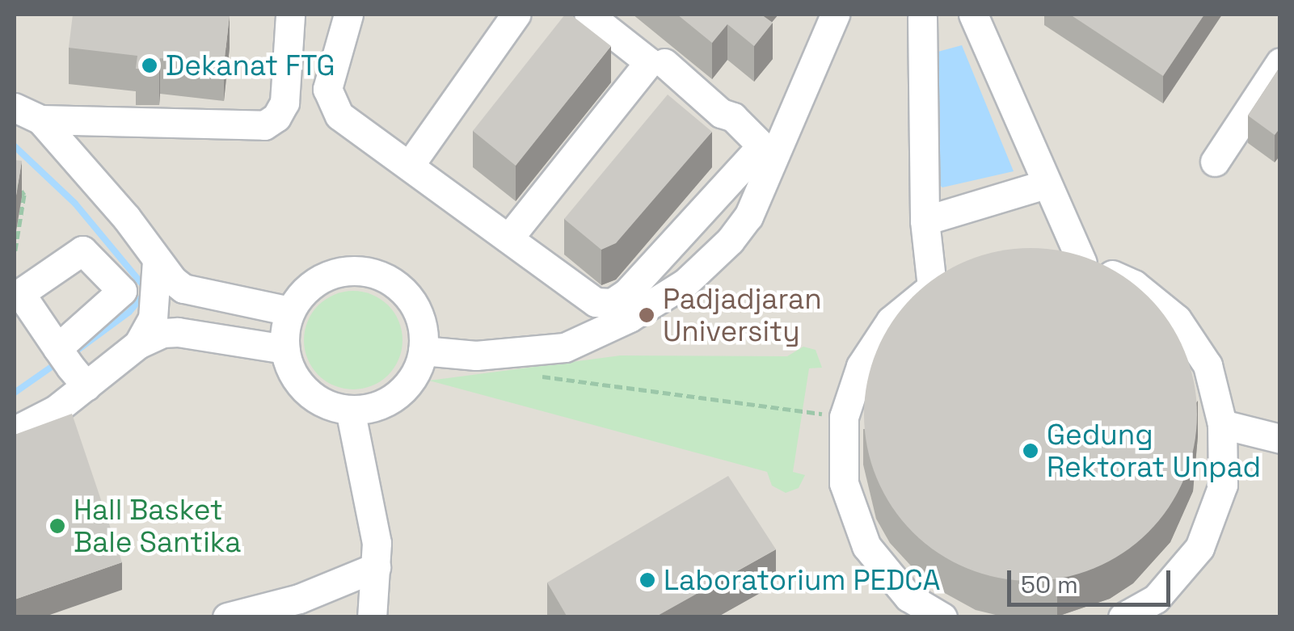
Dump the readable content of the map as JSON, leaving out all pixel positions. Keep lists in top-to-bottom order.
{
  "places": [
    "Dekanat FTG",
    "Padjadjaran University",
    "Gedung Rektorat Unpad",
    "Hall Basket Bale Santika",
    "Laboratorium PEDCA"
  ],
  "scale_bar": "50 m"
}
